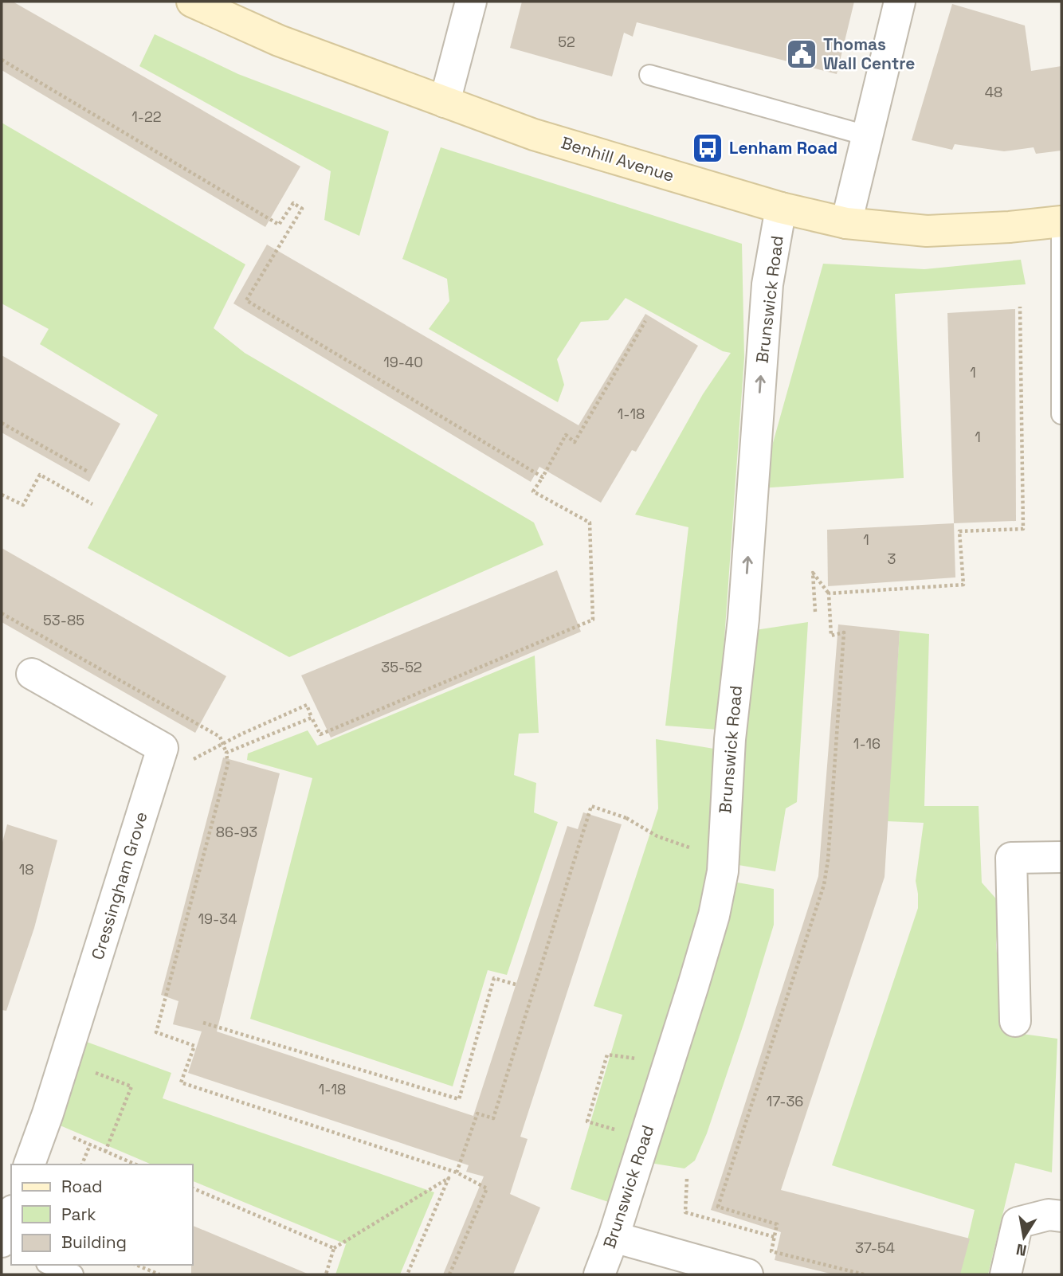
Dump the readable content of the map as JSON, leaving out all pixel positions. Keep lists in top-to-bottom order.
{
  "streets": {
    "street": ["Benhill Avenue", "Brunswick Road", "Cressingham Grove"]
  },
  "crossings": [
    ["Benhill Avenue", "Brunswick Road"]
  ],
  "one_way": ["Brunswick Road"],
  "places": {
    "public building": ["Thomas Wall Centre"],
    "bus stop": ["Lenham Road"]
  },
  "house_numbers": [
    "52",
    "48",
    "1-22",
    "19-40",
    "1",
    "1-18",
    "1",
    "1",
    "3",
    "53-85",
    "35-52",
    "1-16",
    "86-93",
    "18",
    "19-34",
    "1-18",
    "17-36",
    "37-54"
  ],
  "legend": ["Road", "Park", "Building"],
  "north": "bottom"
}
